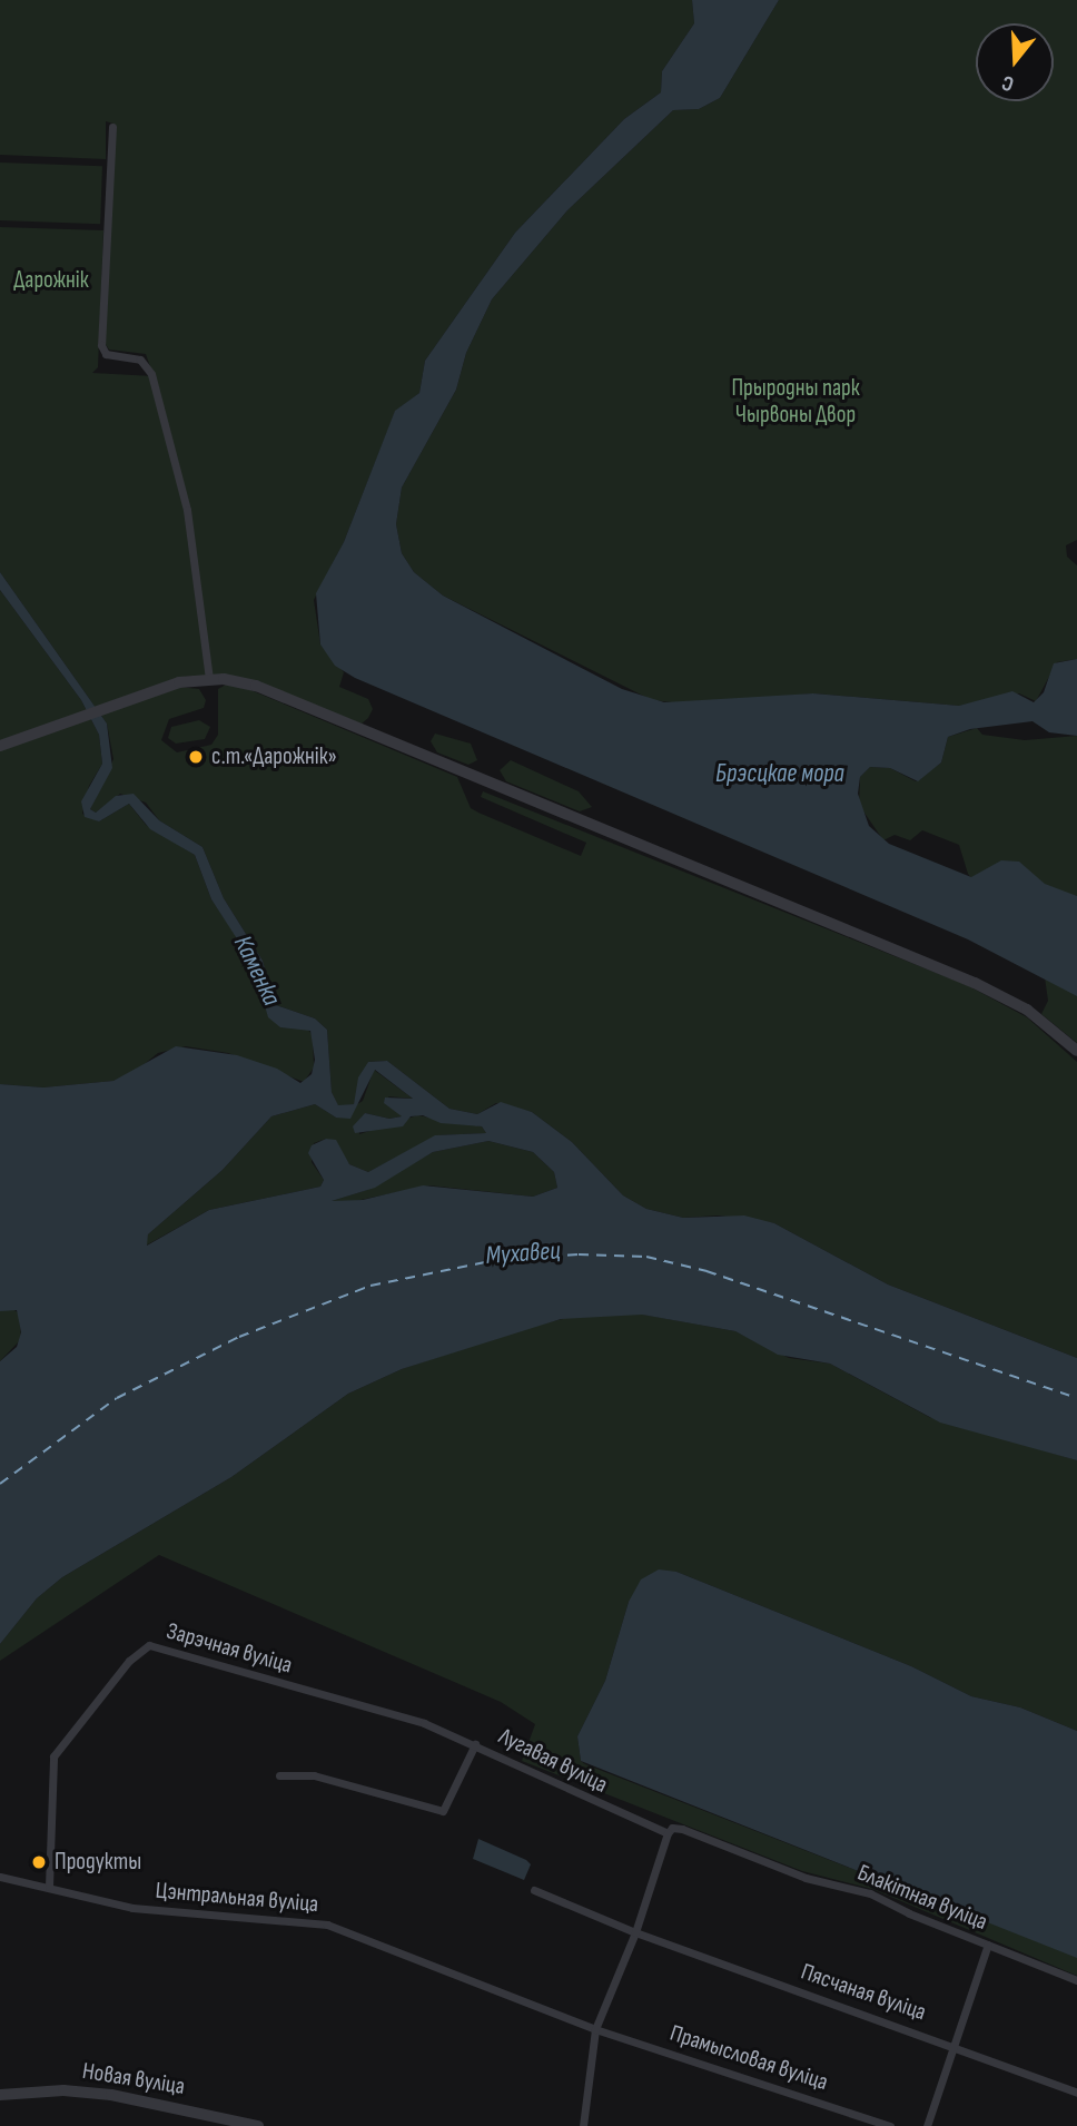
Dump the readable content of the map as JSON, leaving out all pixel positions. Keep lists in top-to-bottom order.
{
  "streets": {
    "street": [
      "Зарэчная вуліца",
      "Лугавая вуліца",
      "Цэнтральная вуліца",
      "Блакітная вуліца",
      "Пясчаная вуліца",
      "Прамысловая вуліца",
      "Новая вуліца"
    ]
  },
  "crossings": [
    ["Зарэчная вуліца", "Лугавая вуліца"],
    ["Зарэчная вуліца", "Цэнтральная вуліца"],
    ["Лугавая вуліца", "Блакітная вуліца"],
    ["Цэнтральная вуліца", "Прамысловая вуліца"]
  ],
  "water": ["Брэсцкае мора", "Каменка", "Мухавец"],
  "parks": ["Дарожнік", "Прыродны парк Чырвоны Двор"],
  "places": ["с.т.«Дарожнік»", "Продукты"],
  "north": "bottom"
}
